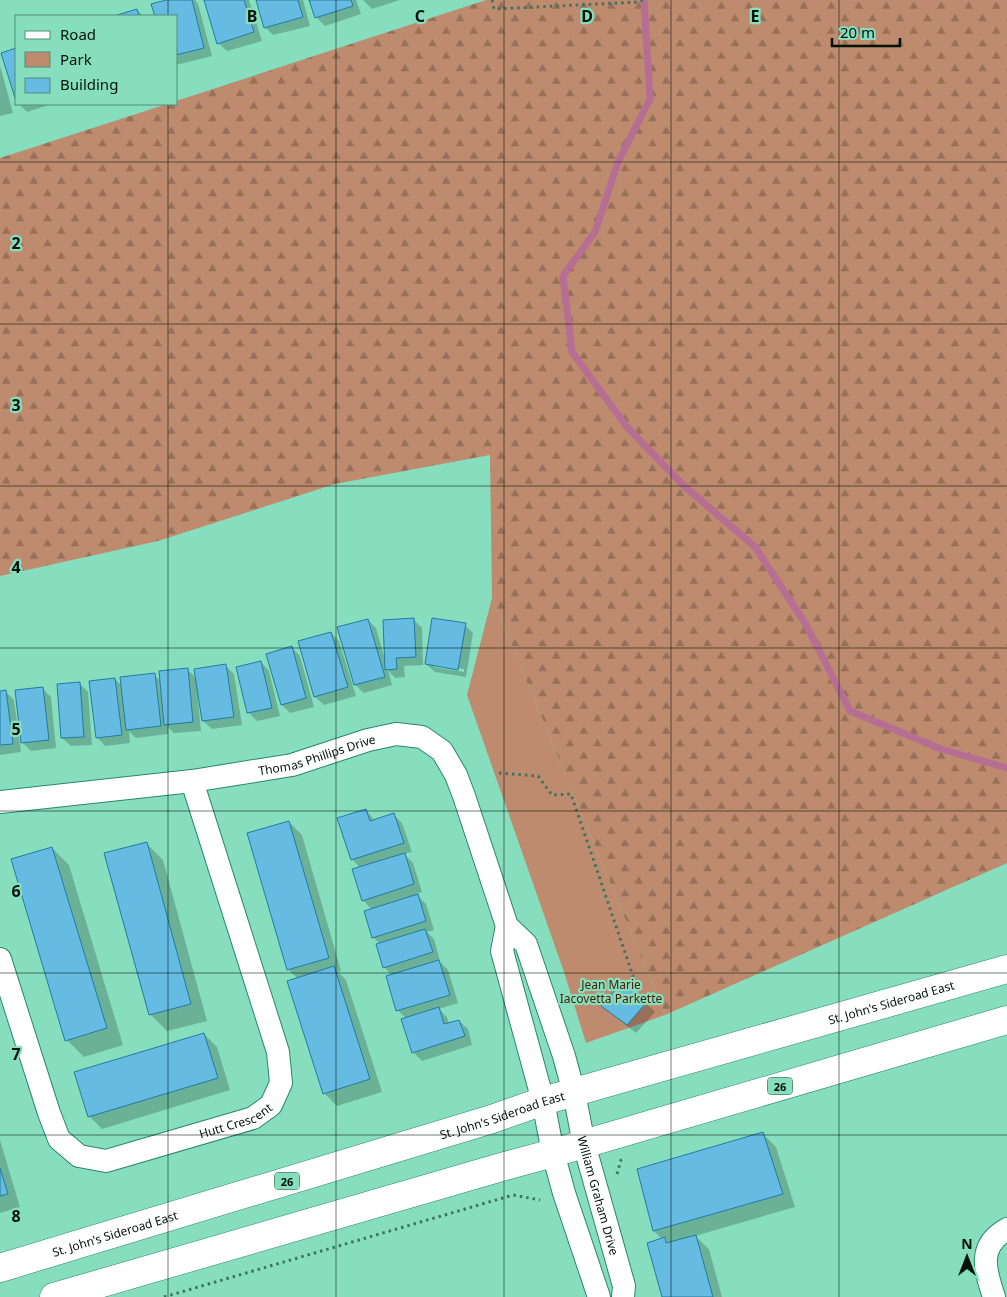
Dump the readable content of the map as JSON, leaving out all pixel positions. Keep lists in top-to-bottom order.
{
  "streets": {
    "main road": ["St. John's Sideroad East", "26"],
    "street": ["Thomas Phillips Drive", "Hutt Crescent", "William Graham Drive"]
  },
  "crossings": [
    ["Thomas Phillips Drive", "St. John's Sideroad East"],
    ["Thomas Phillips Drive", "Hutt Crescent"],
    ["Thomas Phillips Drive", "William Graham Drive"],
    ["St. John's Sideroad East", "William Graham Drive"],
    ["26", "William Graham Drive"]
  ],
  "parks": ["Jean Marie Iacovetta Parkette"],
  "legend": ["Road", "Park", "Building"],
  "scale_bar": "20 m",
  "north": "top",
  "grid": {
    "columns": [
      "B",
      "C",
      "D",
      "E"
    ],
    "rows": [
      "2",
      "3",
      "4",
      "5",
      "6",
      "7",
      "8"
    ]
  }
}
